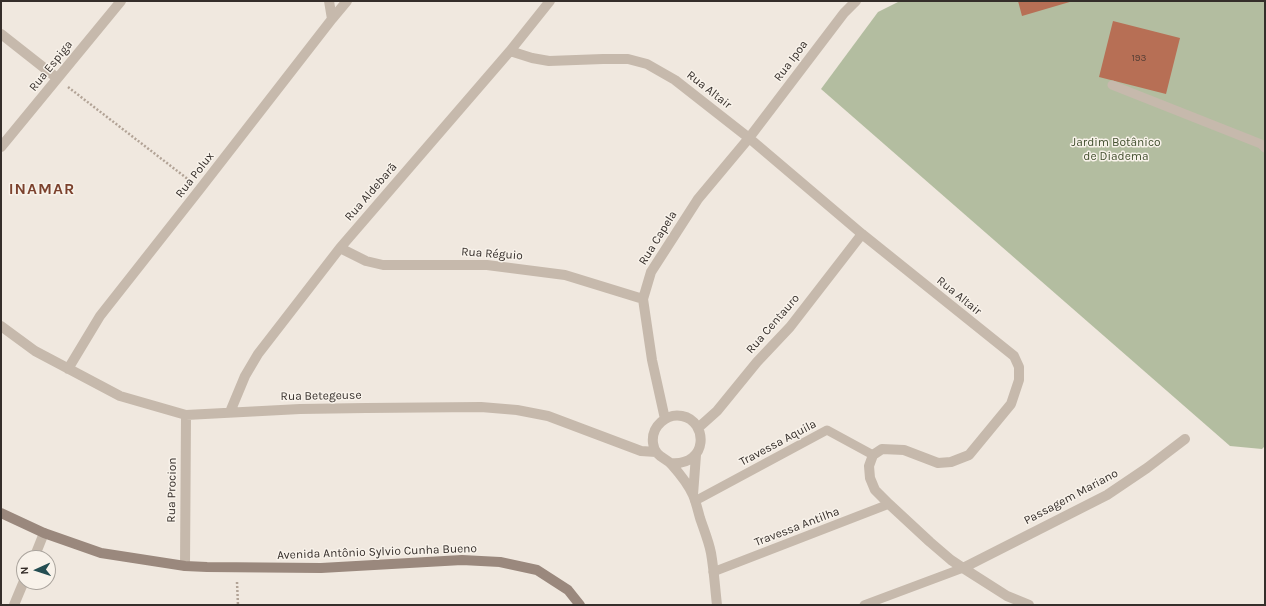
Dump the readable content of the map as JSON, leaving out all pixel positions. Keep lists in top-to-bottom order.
{
  "streets": {
    "main road": ["Avenida Antônio Sylvio Cunha Bueno"],
    "street": [
      "Rua Ipoa",
      "Rua Espiga",
      "Rua Altair",
      "Rua Polux",
      "Rua Aldebarã",
      "Rua Capela",
      "Rua Réguio",
      "Rua Centauro",
      "Rua Betegeuse",
      "Rua Procion",
      "Passagem Mariano"
    ],
    "lane": ["Travessa Aquila", "Travessa Antilha"]
  },
  "crossings": [
    ["Rua Ipoa", "Rua Altair"],
    ["Rua Ipoa", "Rua Capela"],
    ["Rua Altair", "Rua Aldebarã"],
    ["Rua Altair", "Rua Capela"],
    ["Rua Altair", "Rua Centauro"],
    ["Rua Altair", "Travessa Aquila"],
    ["Rua Polux", "Rua Betegeuse"],
    ["Rua Aldebarã", "Rua Réguio"],
    ["Rua Aldebarã", "Rua Betegeuse"],
    ["Rua Capela", "Rua Réguio"],
    ["Rua Capela", "Rua Centauro"],
    ["Rua Capela", "Rua Betegeuse"],
    ["Rua Centauro", "Rua Betegeuse"],
    ["Rua Betegeuse", "Rua Procion"],
    ["Rua Procion", "Avenida Antônio Sylvio Cunha Bueno"]
  ],
  "districts": ["INAMAR"],
  "parks": ["Jardim Botânico de Diadema"],
  "house_numbers": ["193"],
  "north": "left"
}
